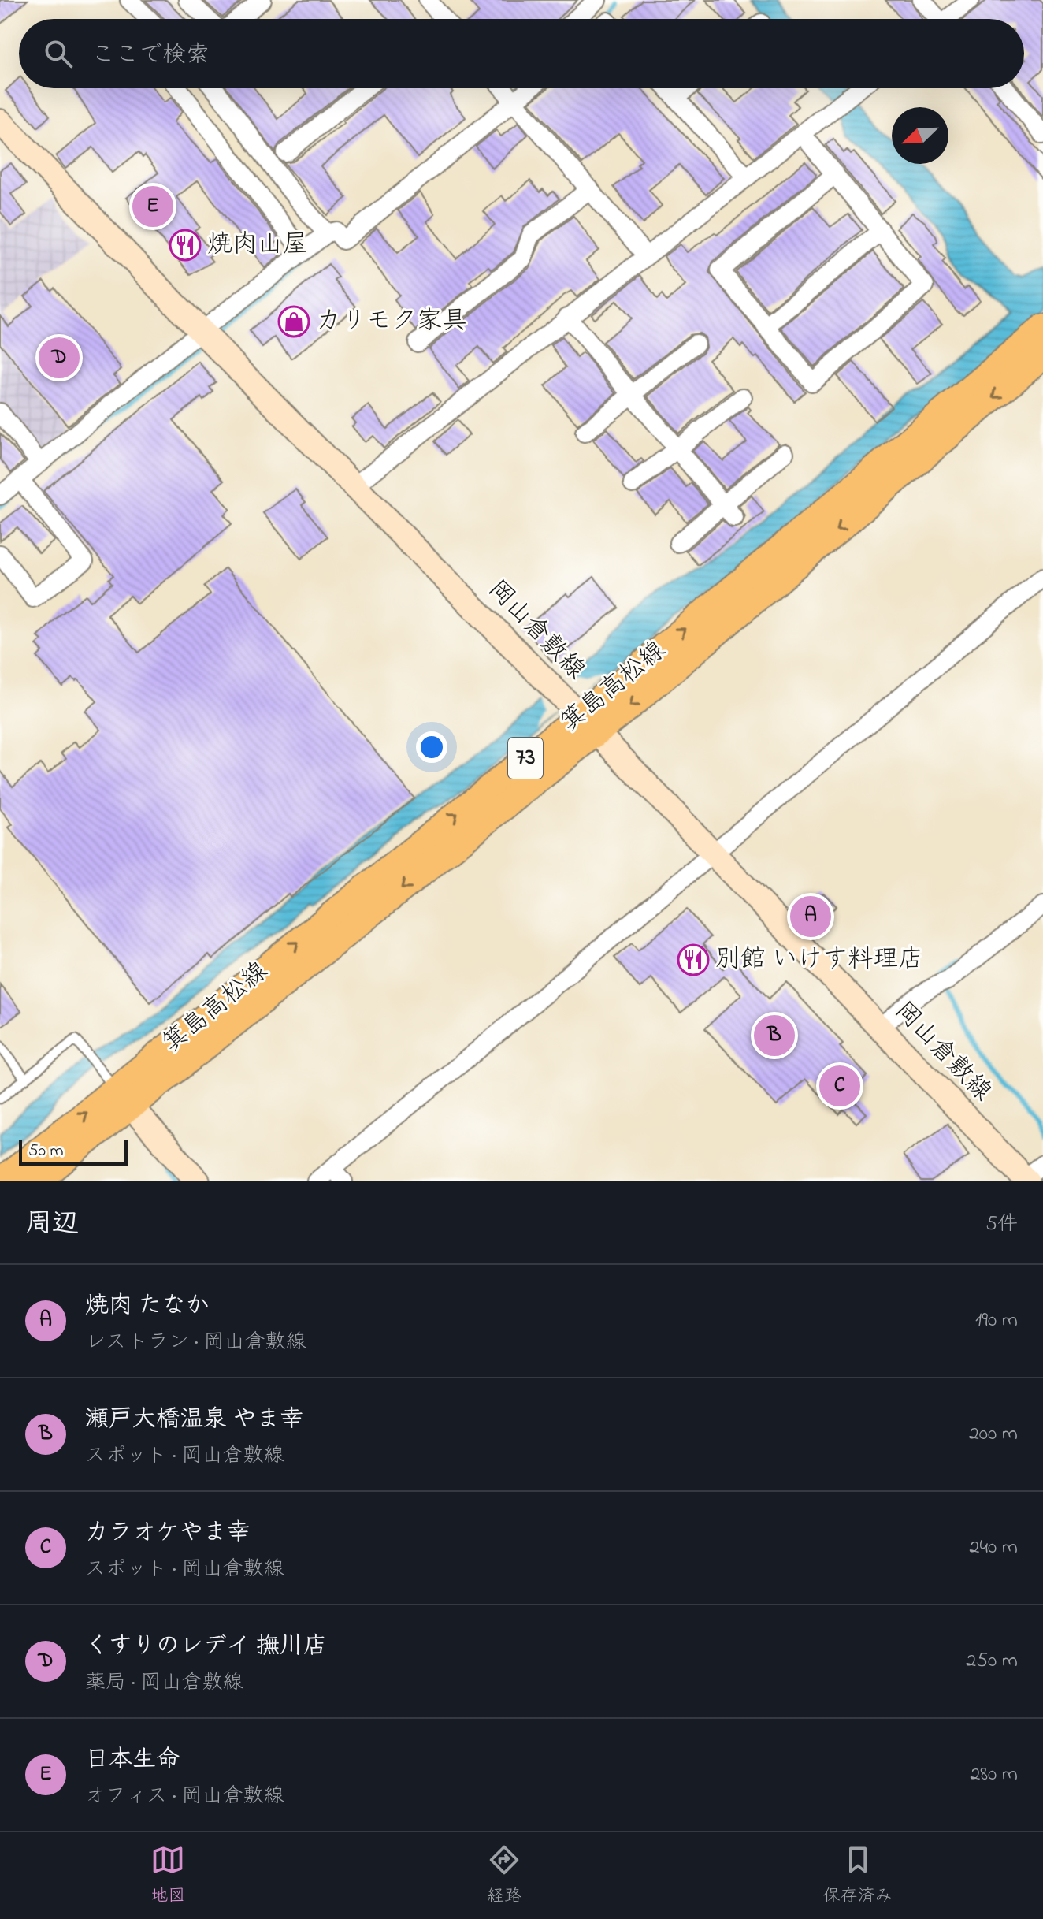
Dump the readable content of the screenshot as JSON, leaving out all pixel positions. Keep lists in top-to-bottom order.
{
  "streets": {
    "main road": ["岡山倉敷線", "箕島高松線", "73"]
  },
  "crossings": [
    ["岡山倉敷線", "箕島高松線"]
  ],
  "places": {
    "restaurant": ["焼肉山屋", "別館 いけす料理店"],
    "shop": ["カリモク家具"]
  },
  "scale_bar": "50 m",
  "north": "bottom left",
  "page": {
    "search": "ここで検索",
    "pins": [
      "E",
      "D",
      "A",
      "B",
      "C"
    ],
    "scale": "50 m",
    "heading": ["周辺", "5件"],
    "list": [
      {
        "mark": "A",
        "name": "焼肉 たなか",
        "note": "レストラン · 岡山倉敷線",
        "value": "190 m"
      },
      {
        "mark": "B",
        "name": "瀬戸大橋温泉 やま幸",
        "note": "スポット · 岡山倉敷線",
        "value": "200 m"
      },
      {
        "mark": "C",
        "name": "カラオケやま幸",
        "note": "スポット · 岡山倉敷線",
        "value": "240 m"
      },
      {
        "mark": "D",
        "name": "くすりのレデイ 撫川店",
        "note": "薬局 · 岡山倉敷線",
        "value": "250 m"
      },
      {
        "mark": "E",
        "name": "日本生命",
        "note": "オフィス · 岡山倉敷線",
        "value": "280 m"
      }
    ],
    "nav": ["地図", "経路", "保存済み"]
  }
}
